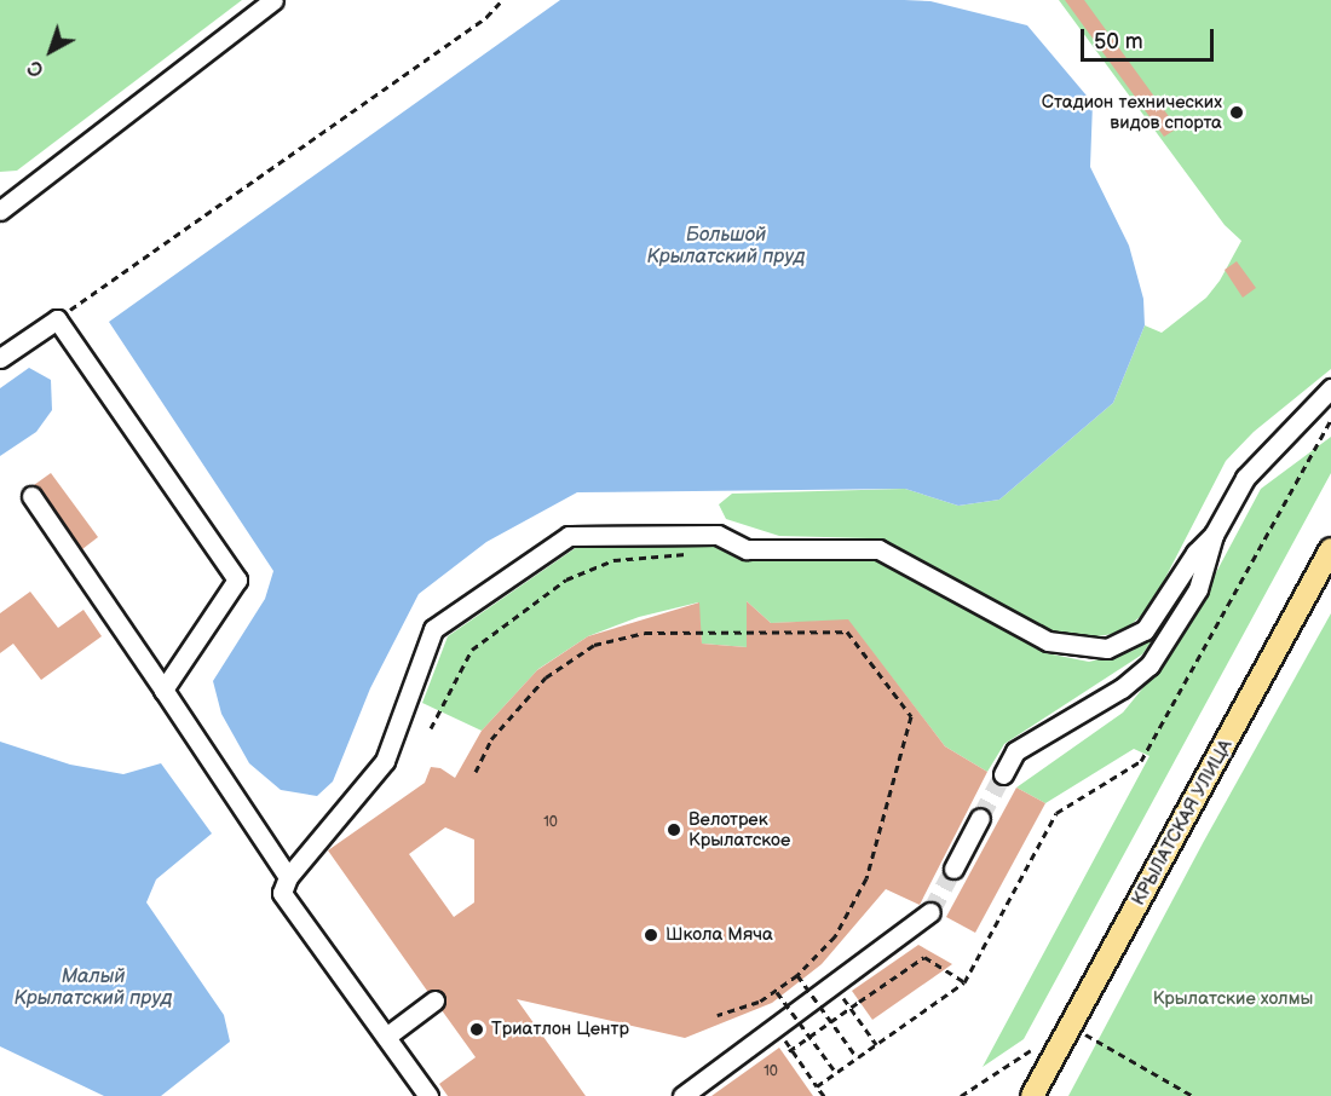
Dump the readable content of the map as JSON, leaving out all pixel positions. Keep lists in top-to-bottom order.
{
  "streets": {
    "main road": ["КРЫЛАТСКАЯ УЛИЦА"]
  },
  "water": ["Большой Крылатский пруд", "Малый Крылатский пруд"],
  "parks": ["Крылатские холмы"],
  "places": [
    "Стадион технических видов спорта",
    "Велотрек Крылатское",
    "Школа Мяча",
    "Триатлон Центр"
  ],
  "house_numbers": ["10", "10"],
  "scale_bar": "50 m",
  "north": "bottom left"
}
